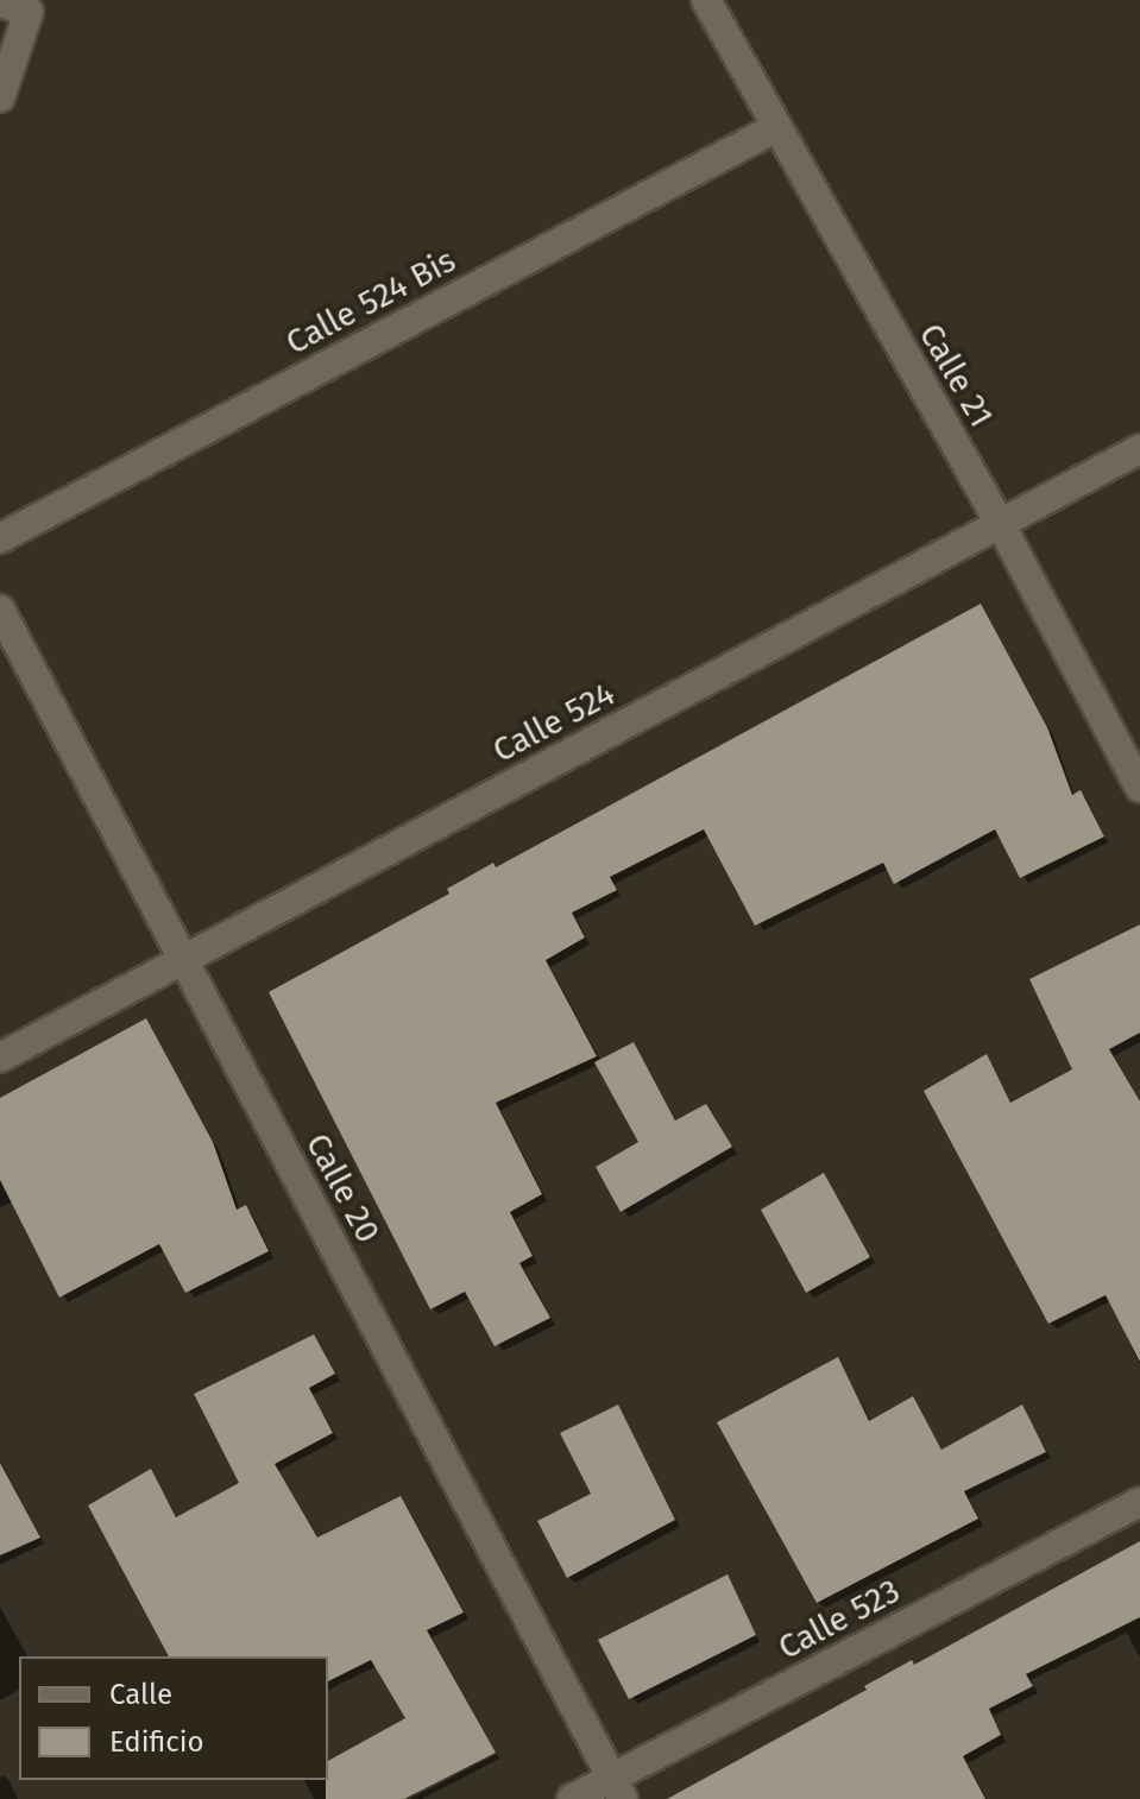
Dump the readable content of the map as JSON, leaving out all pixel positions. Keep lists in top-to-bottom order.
{
  "streets": {
    "street": [
      "Calle 524 Bis",
      "Calle 21",
      "Calle 524",
      "Calle 20",
      "Calle 523"
    ]
  },
  "crossings": [
    ["Calle 524 Bis", "Calle 21"],
    ["Calle 21", "Calle 524"],
    ["Calle 524", "Calle 20"],
    ["Calle 20", "Calle 523"]
  ],
  "legend": ["Calle", "Edificio"]
}
